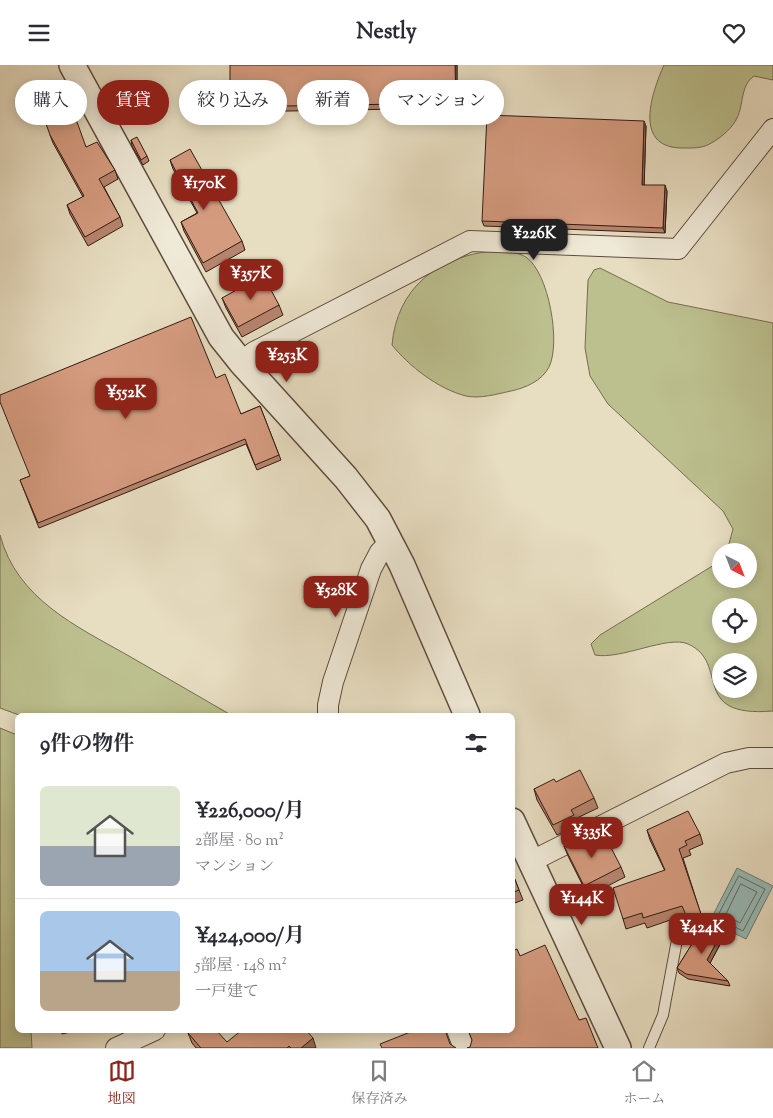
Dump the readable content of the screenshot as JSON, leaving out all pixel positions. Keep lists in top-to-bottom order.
{
  "north": "bottom right",
  "page": {
    "header": "Nestly",
    "chip": [
      "購入",
      "賃貸",
      "絞り込み",
      "新着",
      "マンション"
    ],
    "price": [
      "¥170K",
      "¥226K",
      "¥357K",
      "¥253K",
      "¥552K",
      "¥528K",
      "¥335K",
      "¥144K",
      "¥424K"
    ],
    "heading": "9件の物件",
    "list": [
      {
        "name": "¥226,000/月",
        "note": "2部屋 · 80 m² · マンション"
      },
      {
        "name": "¥424,000/月",
        "note": "5部屋 · 148 m² · 一戸建て"
      }
    ],
    "tabs": ["地図", "保存済み", "ホーム"]
  }
}
